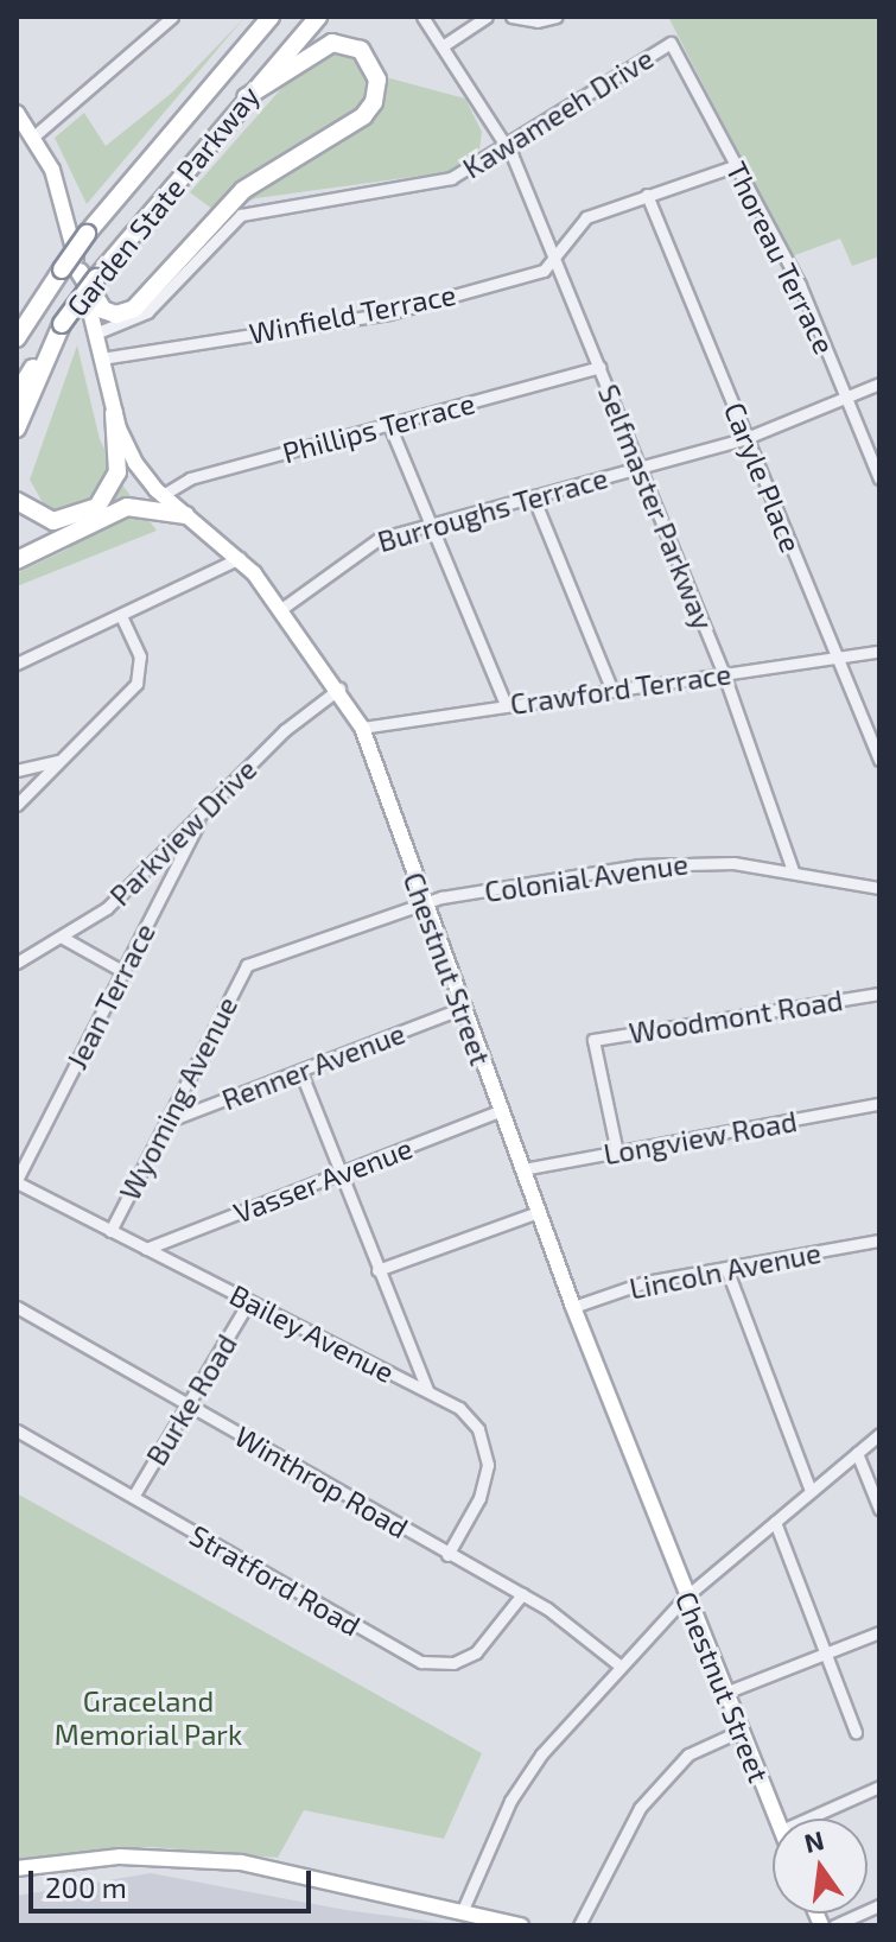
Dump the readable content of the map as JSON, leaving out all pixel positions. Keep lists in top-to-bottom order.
{
  "streets": {
    "highway": ["Garden State Parkway"],
    "main road": ["Chestnut Street"],
    "street": [
      "Kawameeh Drive",
      "Thoreau Terrace",
      "Winfield Terrace",
      "Phillips Terrace",
      "Caryle Place",
      "Selfmaster Parkway",
      "Burroughs Terrace",
      "Crawford Terrace",
      "Parkview Drive",
      "Colonial Avenue",
      "Jean Terrace",
      "Woodmont Road",
      "Renner Avenue",
      "Wyoming Avenue",
      "Longview Road",
      "Vasser Avenue",
      "Lincoln Avenue",
      "Bailey Avenue",
      "Burke Road",
      "Winthrop Road",
      "Stratford Road"
    ]
  },
  "crossings": [
    ["Kawameeh Drive", "Thoreau Terrace"],
    ["Kawameeh Drive", "Selfmaster Parkway"],
    ["Kawameeh Drive", "Chestnut Street"],
    ["Garden State Parkway", "Chestnut Street"],
    ["Thoreau Terrace", "Burroughs Terrace"],
    ["Winfield Terrace", "Selfmaster Parkway"],
    ["Winfield Terrace", "Chestnut Street"],
    ["Phillips Terrace", "Selfmaster Parkway"],
    ["Phillips Terrace", "Chestnut Street"],
    ["Caryle Place", "Burroughs Terrace"],
    ["Caryle Place", "Crawford Terrace"],
    ["Selfmaster Parkway", "Burroughs Terrace"],
    ["Selfmaster Parkway", "Crawford Terrace"],
    ["Selfmaster Parkway", "Colonial Avenue"],
    ["Burroughs Terrace", "Chestnut Street"],
    ["Crawford Terrace", "Chestnut Street"],
    ["Parkview Drive", "Chestnut Street"],
    ["Parkview Drive", "Jean Terrace"],
    ["Colonial Avenue", "Chestnut Street"],
    ["Colonial Avenue", "Wyoming Avenue"],
    ["Chestnut Street", "Renner Avenue"],
    ["Chestnut Street", "Longview Road"],
    ["Chestnut Street", "Vasser Avenue"],
    ["Chestnut Street", "Lincoln Avenue"],
    ["Jean Terrace", "Bailey Avenue"],
    ["Woodmont Road", "Longview Road"],
    ["Renner Avenue", "Wyoming Avenue"],
    ["Wyoming Avenue", "Bailey Avenue"],
    ["Vasser Avenue", "Bailey Avenue"],
    ["Bailey Avenue", "Burke Road"],
    ["Bailey Avenue", "Winthrop Road"],
    ["Burke Road", "Winthrop Road"],
    ["Burke Road", "Stratford Road"],
    ["Winthrop Road", "Stratford Road"]
  ],
  "parks": ["Graceland Memorial Park"],
  "scale_bar": "200 m",
  "north": "top"
}
